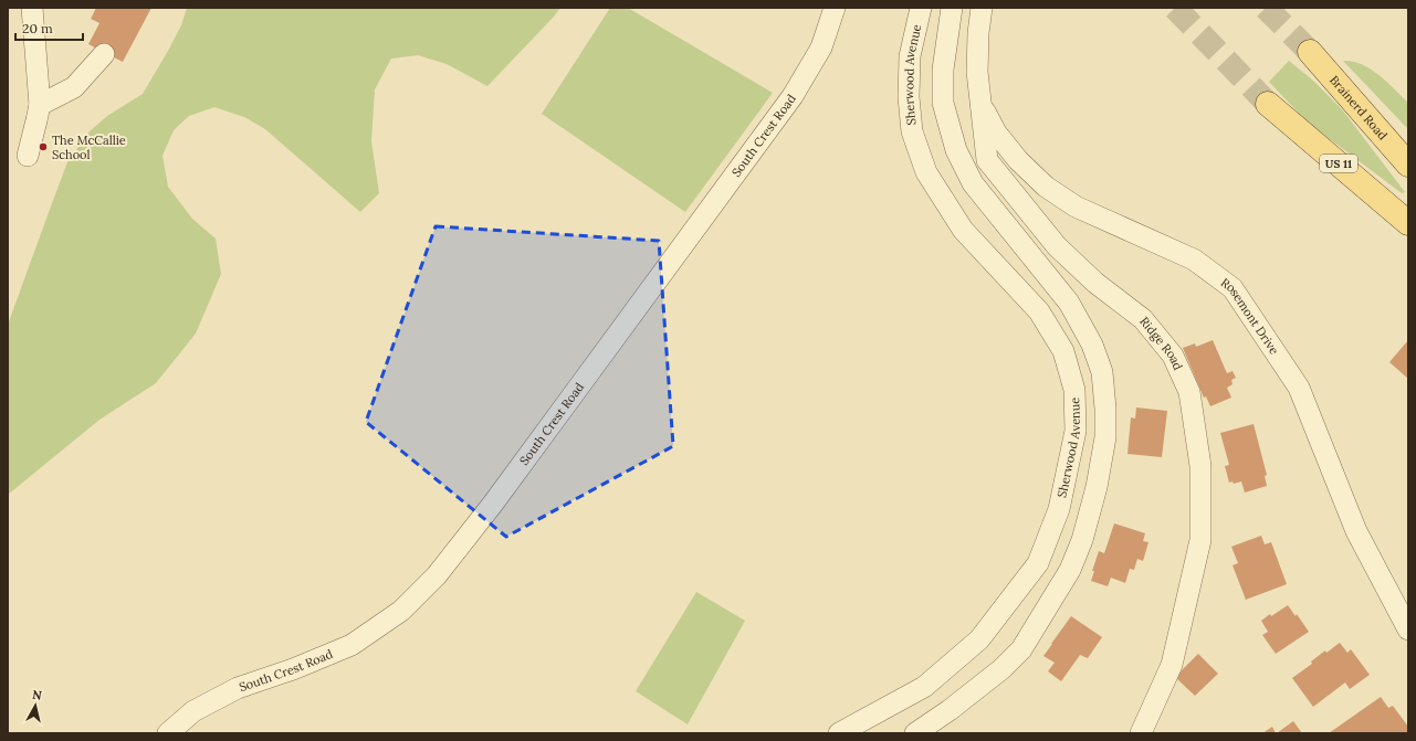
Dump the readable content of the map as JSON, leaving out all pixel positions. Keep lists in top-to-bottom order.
{
  "streets": {
    "main road": ["Brainerd Road", "US 11"],
    "street": [
      "Sherwood Avenue",
      "South Crest Road",
      "Rosemont Drive",
      "Ridge Road"
    ]
  },
  "crossings": [
    ["Rosemont Drive", "Ridge Road"]
  ],
  "places": ["The McCallie School"],
  "scale_bar": "20 m",
  "north": "top"
}
